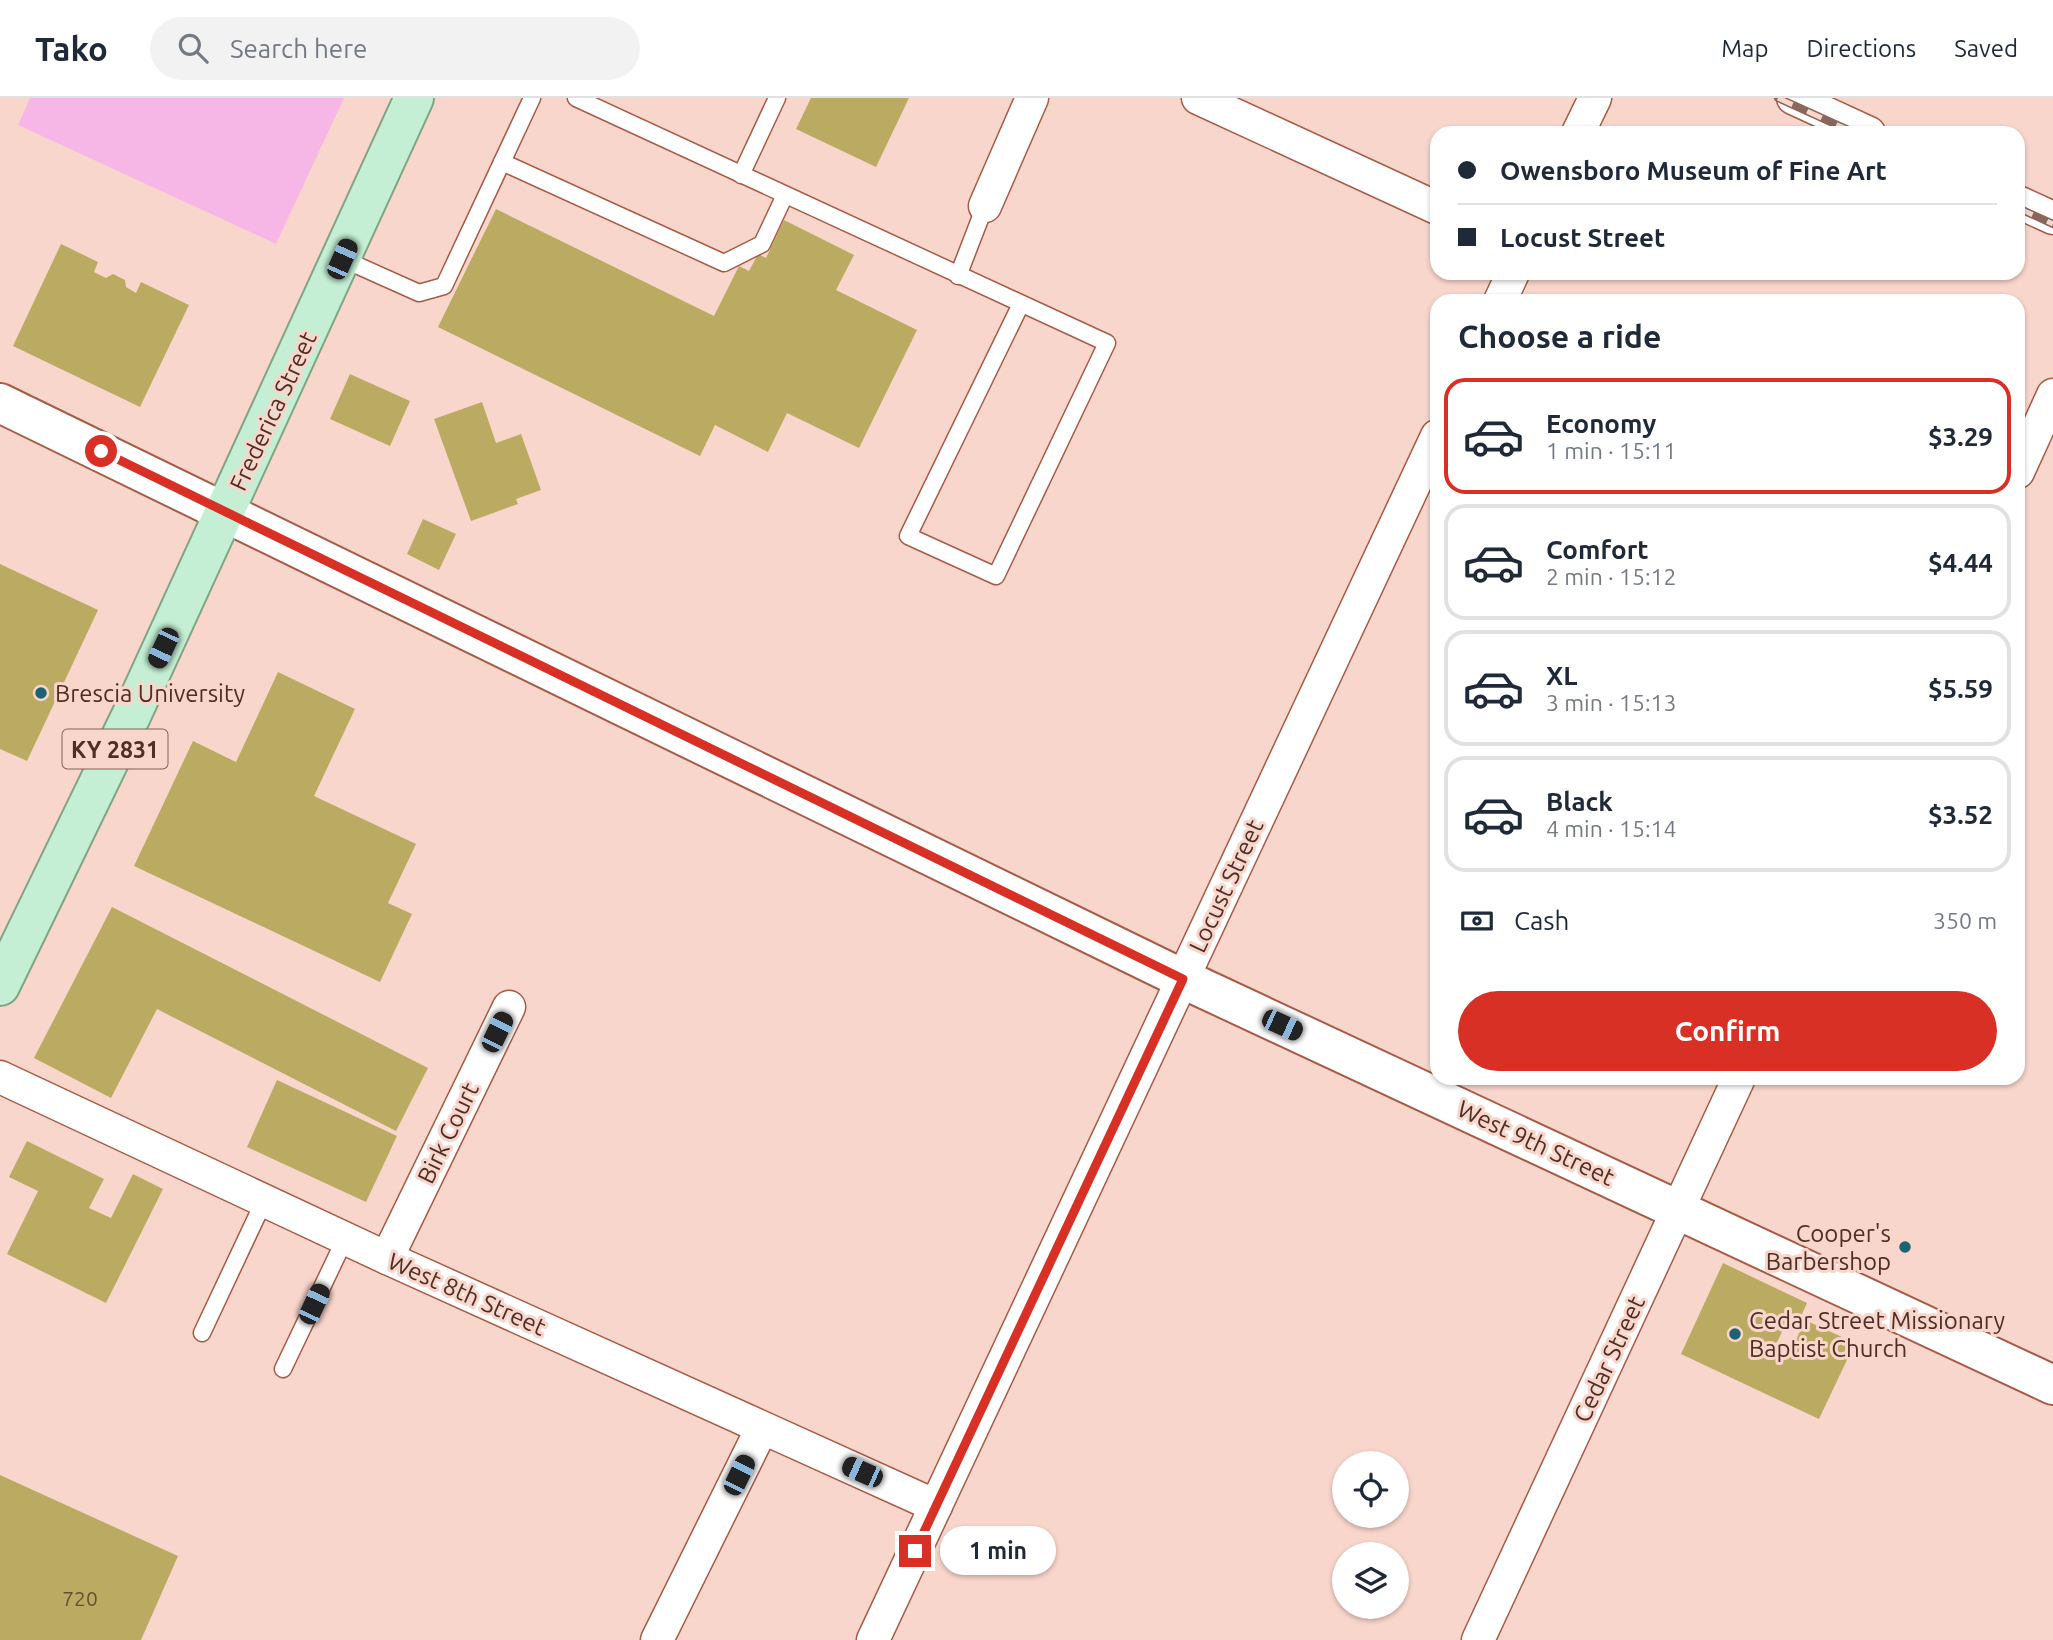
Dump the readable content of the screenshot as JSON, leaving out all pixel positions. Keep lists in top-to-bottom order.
{
  "streets": {
    "main road": ["Frederica Street", "KY 2831"],
    "street": [
      "Locust Street",
      "Birk Court",
      "West 9th Street",
      "West 8th Street",
      "Cedar Street"
    ]
  },
  "crossings": [
    ["Frederica Street", "West 9th Street"],
    ["Locust Street", "West 9th Street"],
    ["Locust Street", "West 8th Street"],
    ["Birk Court", "West 8th Street"],
    ["West 9th Street", "Cedar Street"]
  ],
  "places": ["Brescia University", "Cooper's Barbershop", "Cedar Street Missionary Baptist Church"],
  "house_numbers": ["720"],
  "page": {
    "header": "Tako",
    "search": "Search here",
    "nav": ["Map", "Directions", "Saved"],
    "banner": ["Owensboro Museum of Fine Art", "Locust Street"],
    "heading": "Choose a ride",
    "list": [
      {
        "name": "Economy",
        "note": "1 min · 15:11",
        "value": "$3.29"
      },
      {
        "name": "Comfort",
        "note": "2 min · 15:12",
        "value": "$4.44"
      },
      {
        "name": "XL",
        "note": "3 min · 15:13",
        "value": "$5.59"
      },
      {
        "name": "Black",
        "note": "4 min · 15:14",
        "value": "$3.52"
      }
    ],
    "pay": ["Cash", "350 m"],
    "buttons": "Confirm",
    "bubble": "1 min"
  }
}
